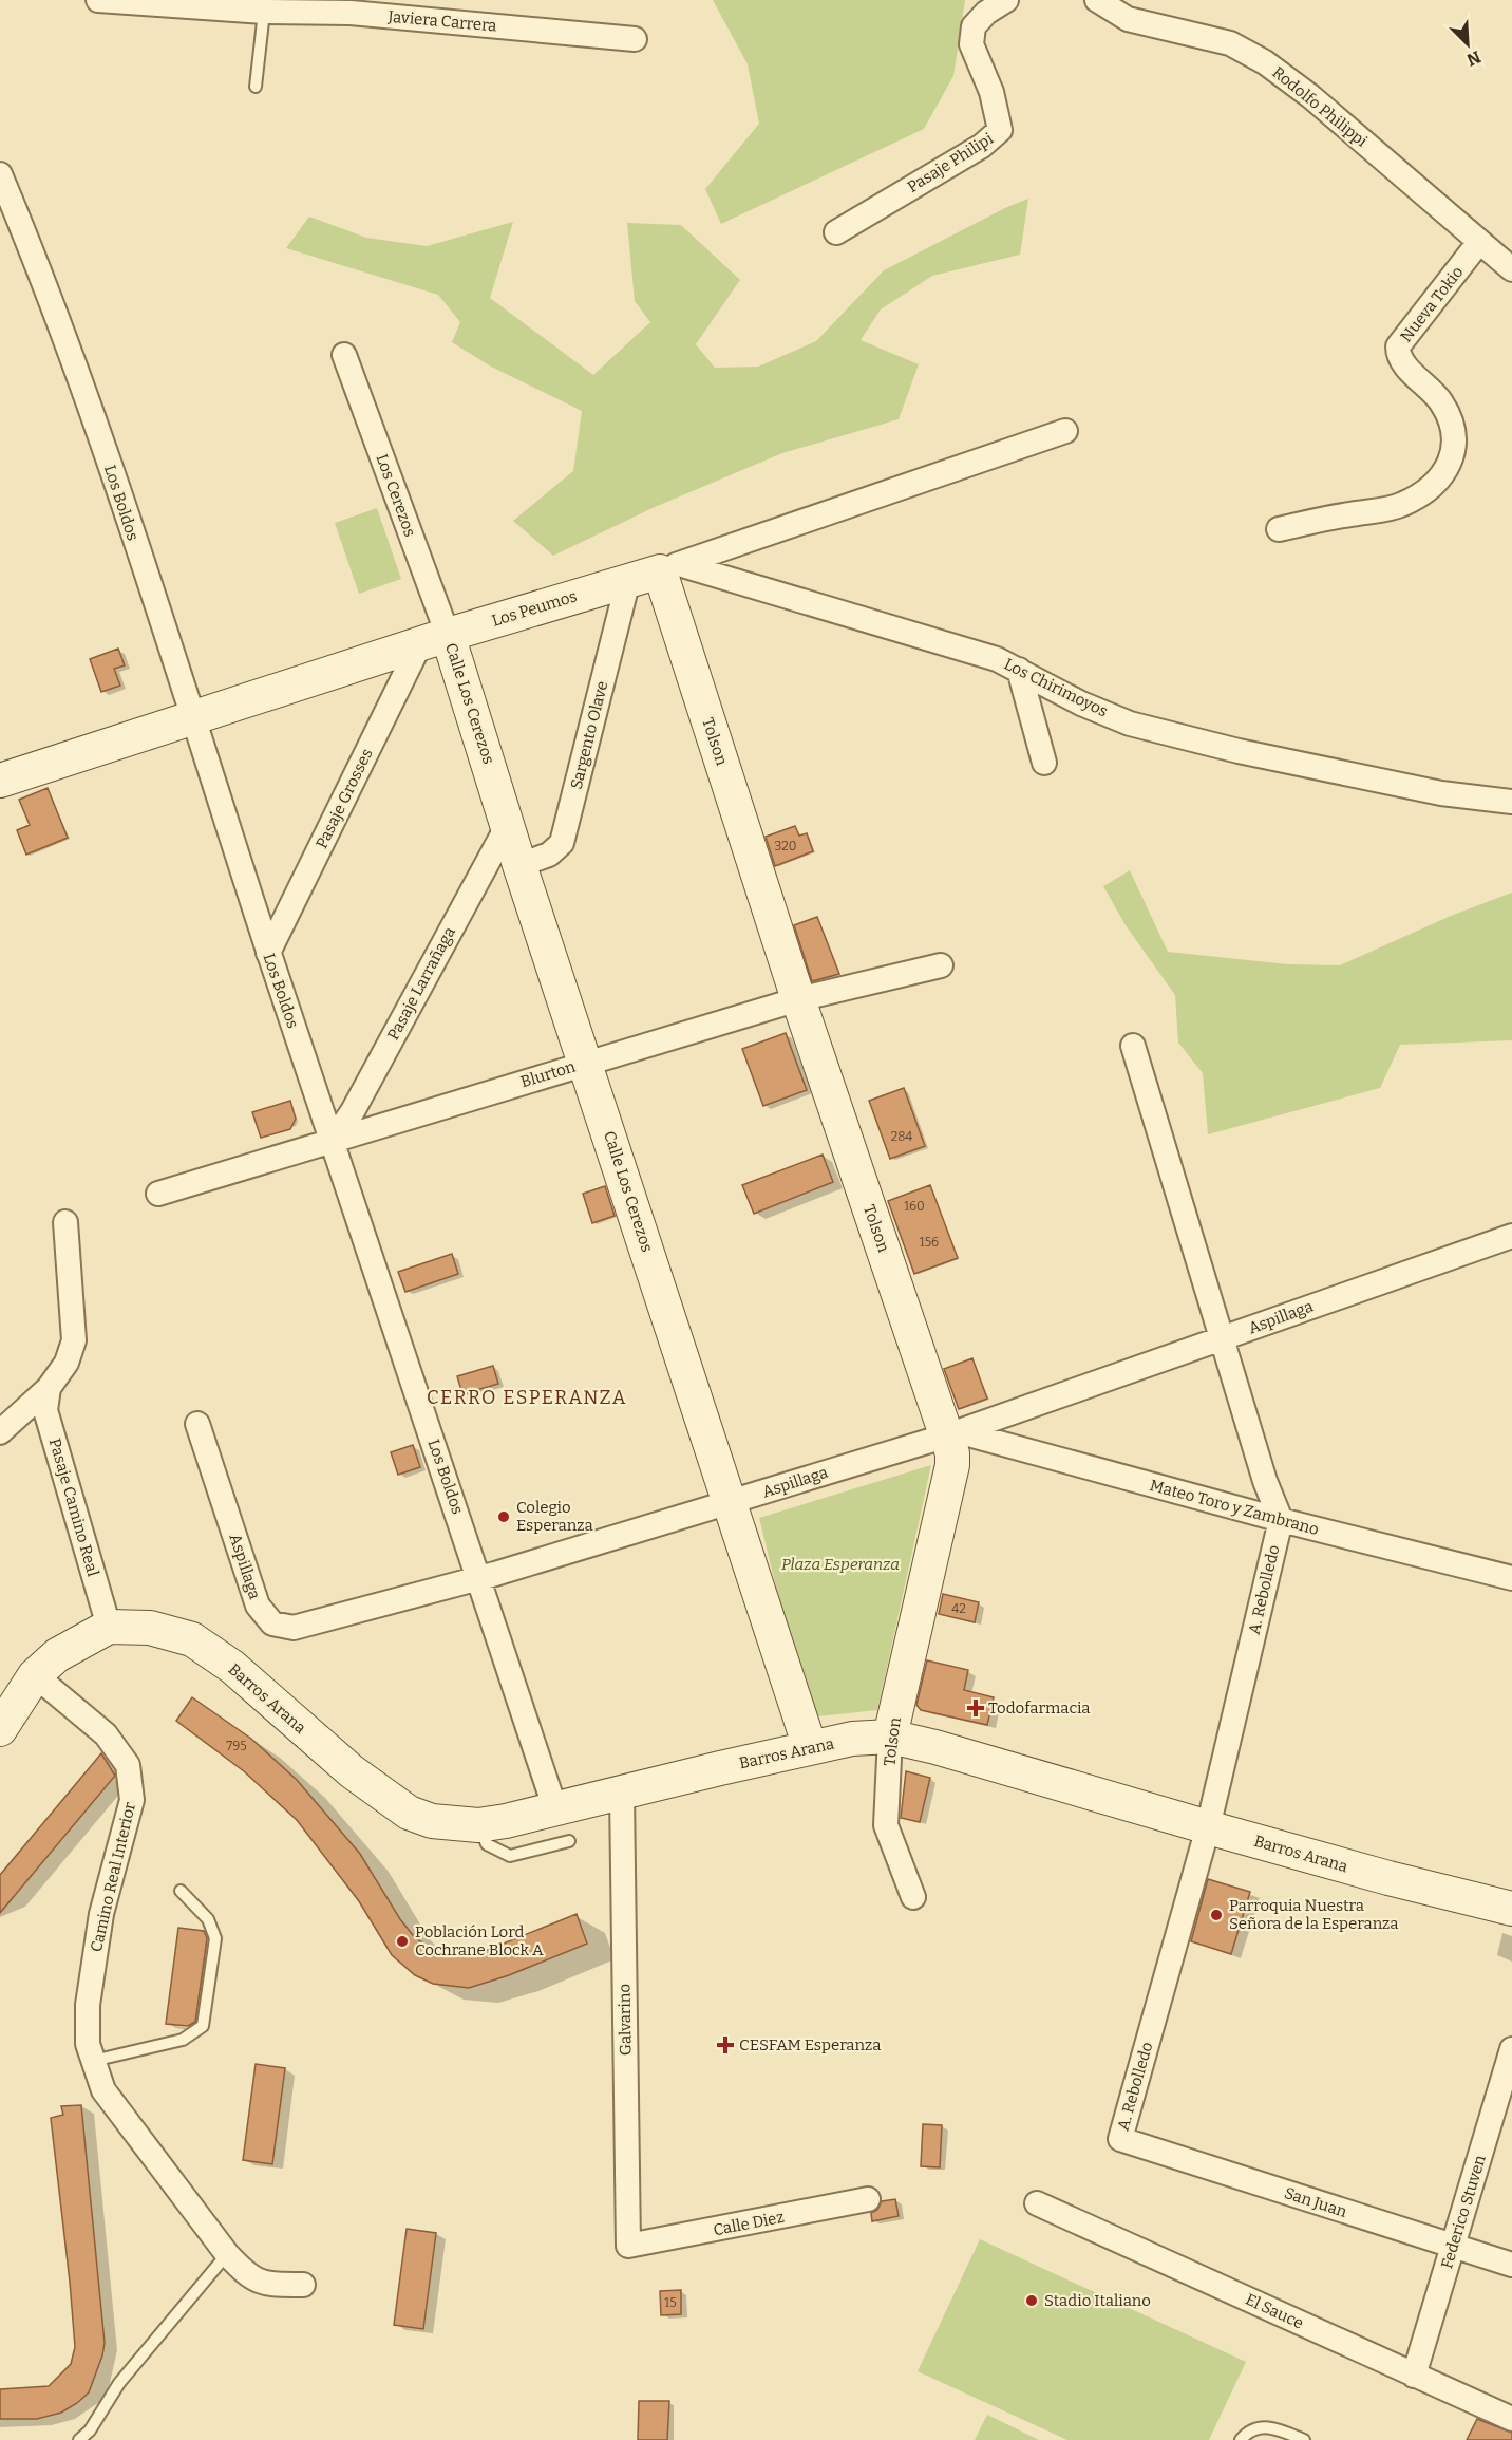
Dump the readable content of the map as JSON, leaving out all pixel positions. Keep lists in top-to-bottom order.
{
  "streets": {
    "street": [
      "Javiera Carrera",
      "Rodolfo Philippi",
      "Pasaje Philipi",
      "Nueva Tokio",
      "Los Cerezos",
      "Los Boldos",
      "Los Peumos",
      "Los Chirimoyos",
      "Calle Los Cerezos",
      "Sargento Olave",
      "Tolson",
      "Pasaje Grosses",
      "Pasaje Larrañaga",
      "Blurton",
      "Aspillaga",
      "Pasaje Camino Real",
      "Mateo Toro y Zambrano",
      "A. Rebolledo",
      "Barros Arana",
      "Camino Real Interior",
      "Galvarino",
      "San Juan",
      "Federico Stuven",
      "Calle Diez",
      "El Sauce"
    ]
  },
  "crossings": [
    ["Rodolfo Philippi", "Nueva Tokio"],
    ["Los Cerezos", "Los Peumos"],
    ["Los Cerezos", "Calle Los Cerezos"],
    ["Los Cerezos", "Pasaje Grosses"],
    ["Los Boldos", "Los Peumos"],
    ["Los Boldos", "Pasaje Grosses"],
    ["Los Boldos", "Pasaje Larrañaga"],
    ["Los Boldos", "Blurton"],
    ["Los Boldos", "Aspillaga"],
    ["Los Boldos", "Barros Arana"],
    ["Los Peumos", "Los Chirimoyos"],
    ["Los Peumos", "Calle Los Cerezos"],
    ["Los Peumos", "Sargento Olave"],
    ["Los Peumos", "Tolson"],
    ["Los Peumos", "Pasaje Grosses"],
    ["Los Chirimoyos", "Tolson"],
    ["Calle Los Cerezos", "Sargento Olave"],
    ["Calle Los Cerezos", "Pasaje Grosses"],
    ["Calle Los Cerezos", "Pasaje Larrañaga"],
    ["Calle Los Cerezos", "Blurton"],
    ["Calle Los Cerezos", "Aspillaga"],
    ["Calle Los Cerezos", "Barros Arana"],
    ["Tolson", "Blurton"],
    ["Tolson", "Aspillaga"],
    ["Tolson", "Mateo Toro y Zambrano"],
    ["Tolson", "Barros Arana"],
    ["Pasaje Larrañaga", "Blurton"],
    ["Aspillaga", "Mateo Toro y Zambrano"],
    ["Pasaje Camino Real", "Barros Arana"],
    ["Mateo Toro y Zambrano", "A. Rebolledo"],
    ["A. Rebolledo", "Barros Arana"],
    ["A. Rebolledo", "San Juan"],
    ["Barros Arana", "Galvarino"],
    ["Galvarino", "Calle Diez"],
    ["San Juan", "Federico Stuven"],
    ["Federico Stuven", "El Sauce"]
  ],
  "districts": ["CERRO ESPERANZA"],
  "parks": ["Plaza Esperanza"],
  "places": {
    "other": [
      "Colegio Esperanza",
      "Parroquia Nuestra Señora de la Esperanza",
      "Población Lord Cochrane Block A",
      "Stadio Italiano"
    ],
    "health": ["Todofarmacia", "CESFAM Esperanza"]
  },
  "house_numbers": [
    "320",
    "284",
    "160",
    "156",
    "42",
    "795",
    "15"
  ],
  "north": "bottom right"
}
